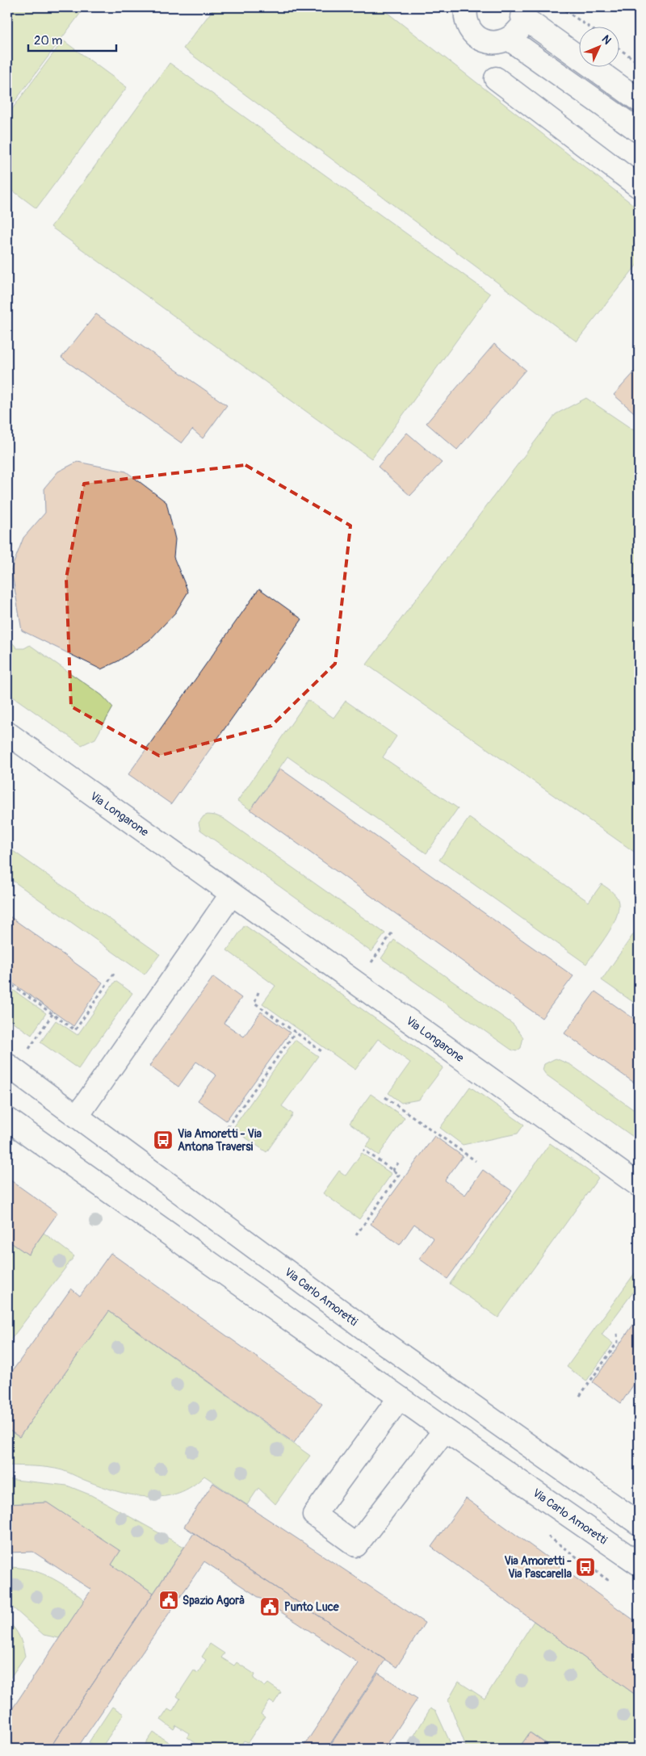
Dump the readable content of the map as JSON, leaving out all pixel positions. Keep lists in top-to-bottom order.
{
  "streets": {
    "street": ["Via Longarone", "Via Carlo Amoretti"]
  },
  "places": {
    "bus stop": ["Via Amoretti - Via Antona Traversi", "Via Amoretti - Via Pascarella"],
    "public building": ["Spazio Agorà", "Punto Luce"]
  },
  "scale_bar": "20 m",
  "north": "top right"
}
